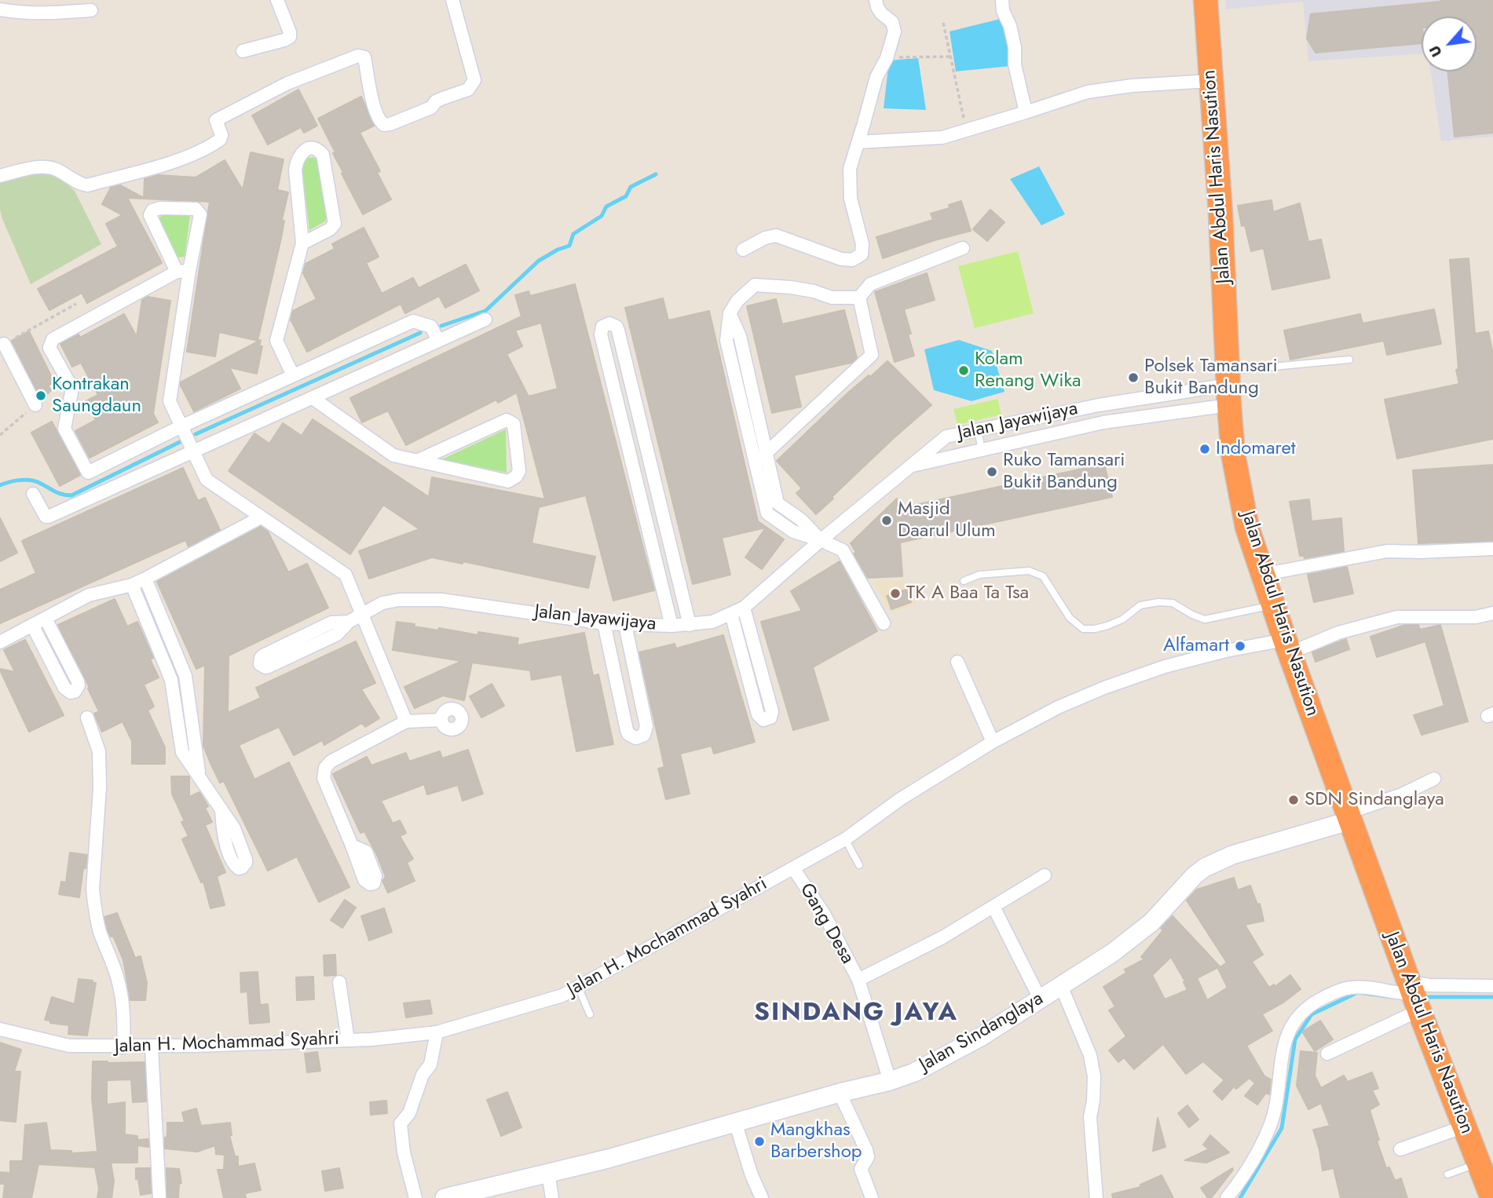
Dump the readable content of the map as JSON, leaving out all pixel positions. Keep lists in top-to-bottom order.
{
  "streets": {
    "highway": ["Jalan Abdul Haris Nasution"],
    "street": [
      "Jalan Jayawijaya",
      "Gang Desa",
      "Jalan H. Mochammad Syahri",
      "Jalan Sindanglaya"
    ]
  },
  "crossings": [
    ["Jalan Abdul Haris Nasution", "Jalan Jayawijaya"],
    ["Jalan Abdul Haris Nasution", "Jalan H. Mochammad Syahri"],
    ["Jalan Abdul Haris Nasution", "Jalan Sindanglaya"],
    ["Gang Desa", "Jalan H. Mochammad Syahri"],
    ["Gang Desa", "Jalan Sindanglaya"]
  ],
  "districts": ["SINDANG JAYA"],
  "places": [
    "Kolam Renang Wika",
    "Polsek Tamansari Bukit Bandung",
    "Kontrakan Saungdaun",
    "Indomaret",
    "Ruko Tamansari Bukit Bandung",
    "Masjid Daarul Ulum",
    "TK A Baa Ta Tsa",
    "Alfamart",
    "SDN Sindanglaya",
    "Mangkhas Barbershop"
  ],
  "north": "bottom left"
}
